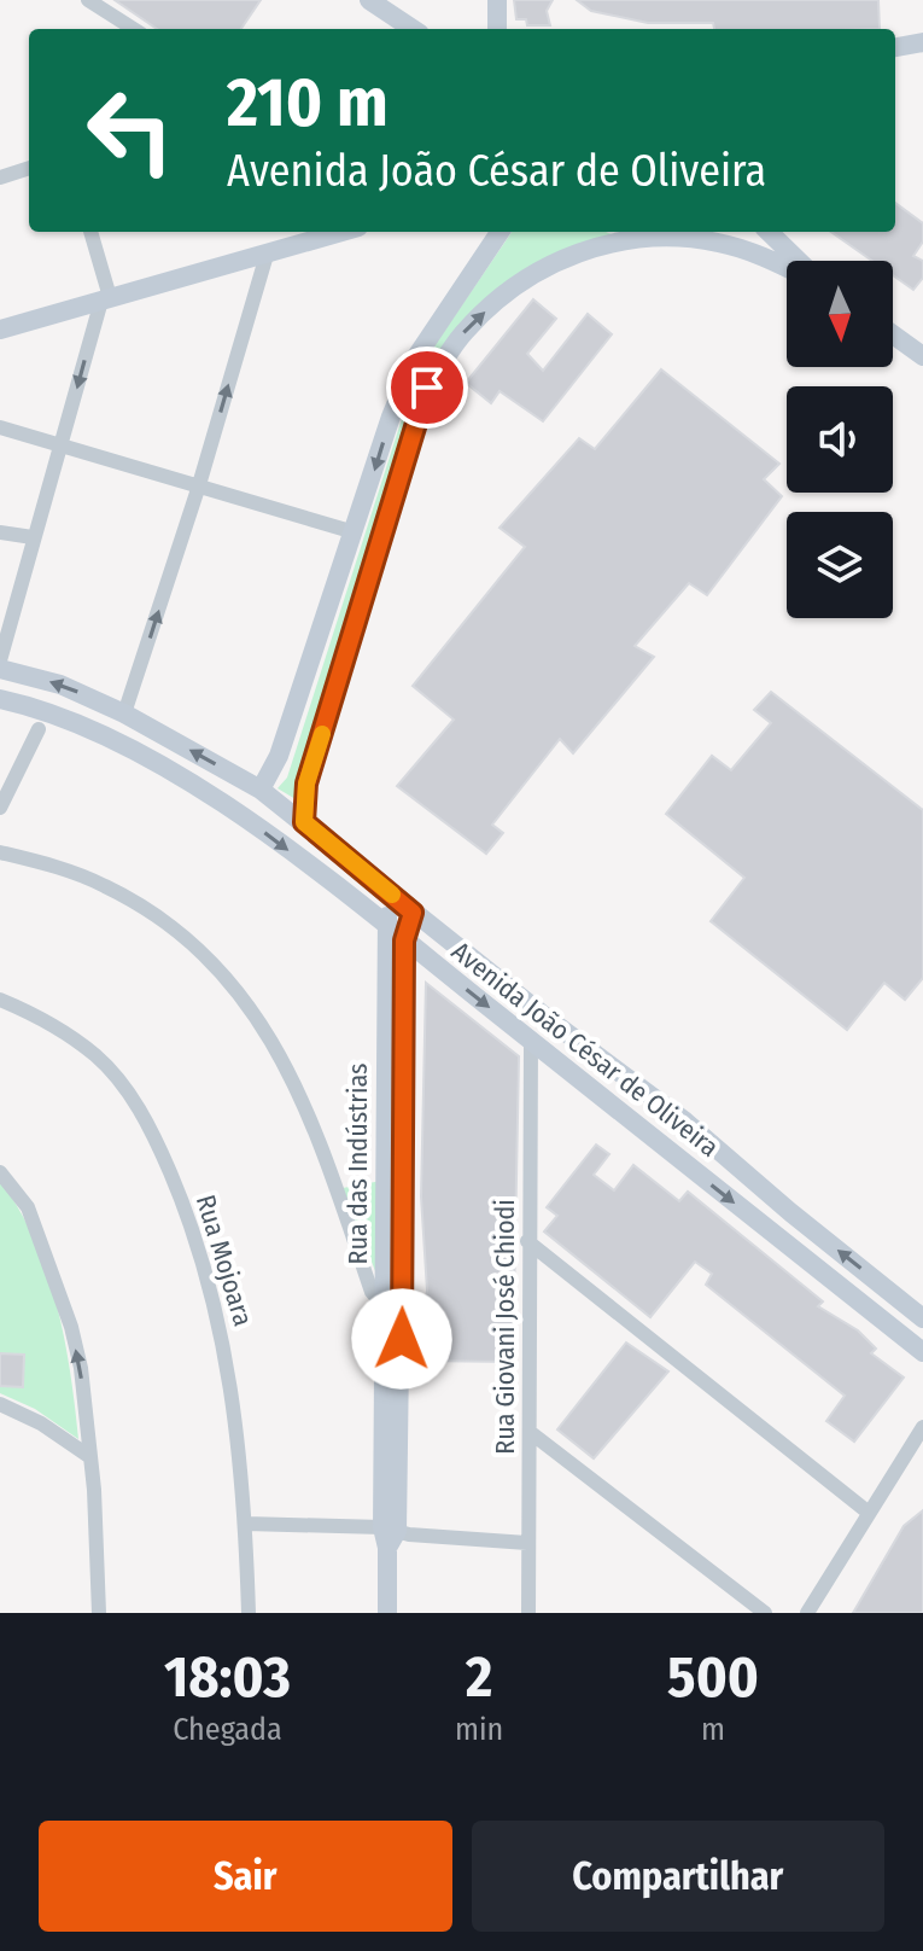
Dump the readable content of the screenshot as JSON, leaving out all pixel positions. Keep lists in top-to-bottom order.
{
  "streets": {
    "street": [
      "Avenida João César de Oliveira",
      "Rua das Indústrias",
      "Rua Mojoara",
      "Rua Giovani José Chiodi"
    ]
  },
  "crossings": [
    ["Avenida João César de Oliveira", "Rua das Indústrias"],
    ["Avenida João César de Oliveira", "Rua Giovani José Chiodi"]
  ],
  "north": "bottom",
  "page": {
    "turn": ["210 m", "Avenida João César de Oliveira"],
    "eta": [
      "18:03",
      "Chegada",
      "2",
      "min",
      "500",
      "m"
    ],
    "buttons": ["Sair", "Compartilhar"]
  }
}
